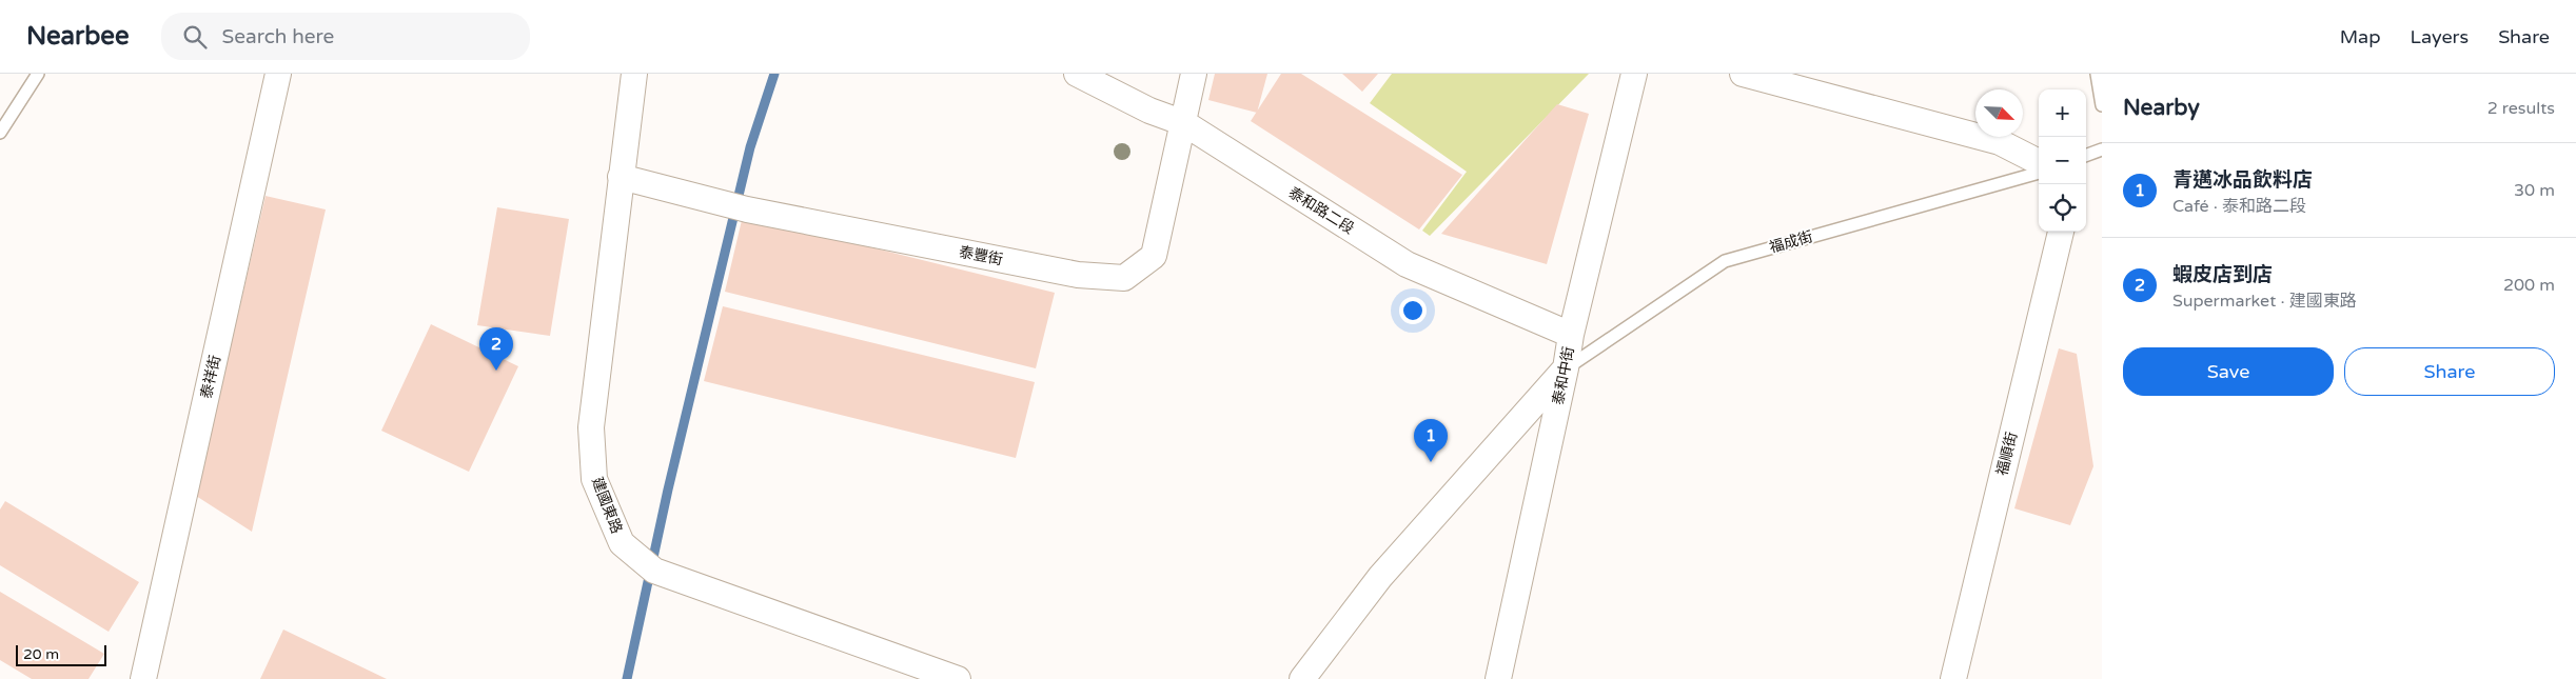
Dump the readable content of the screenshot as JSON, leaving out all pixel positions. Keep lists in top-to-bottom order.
{
  "streets": {
    "street": [
      "泰和路二段",
      "泰豐街",
      "泰和中街",
      "泰祥街",
      "福順街",
      "建國東路"
    ],
    "lane": ["福成街"]
  },
  "crossings": [
    ["泰和路二段", "泰豐街"],
    ["泰和路二段", "泰和中街"],
    ["福成街", "泰和中街"],
    ["泰豐街", "建國東路"]
  ],
  "scale_bar": "20 m",
  "north": "bottom right",
  "page": {
    "header": "Nearbee",
    "search": "Search here",
    "nav": ["Map", "Layers", "Share"],
    "heading": ["Nearby", "2 results"],
    "map_buttons": ["+", "−"],
    "list": [
      {
        "mark": "1",
        "name": "青邁冰品飲料店",
        "note": "Café · 泰和路二段",
        "value": "30 m"
      },
      {
        "mark": "2",
        "name": "蝦皮店到店",
        "note": "Supermarket · 建國東路",
        "value": "200 m"
      }
    ],
    "pins": ["2", "1"],
    "buttons": ["Save", "Share"],
    "scale": "20 m"
  }
}
